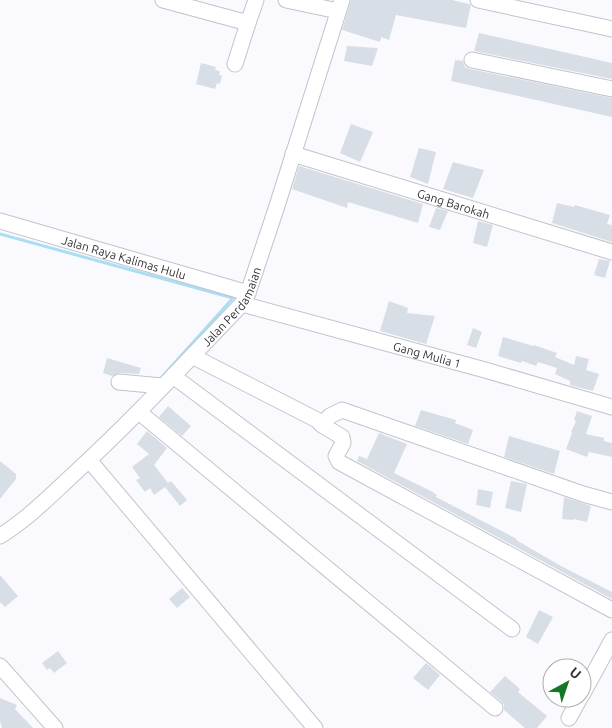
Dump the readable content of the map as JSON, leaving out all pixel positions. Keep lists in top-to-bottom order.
{
  "streets": {
    "street": [
      "Gang Barokah",
      "Jalan Raya Kalimas Hulu",
      "Jalan Perdamaian",
      "Gang Mulia 1"
    ]
  },
  "crossings": [
    ["Gang Barokah", "Jalan Perdamaian"],
    ["Jalan Raya Kalimas Hulu", "Jalan Perdamaian"],
    ["Jalan Raya Kalimas Hulu", "Gang Mulia 1"],
    ["Jalan Perdamaian", "Gang Mulia 1"]
  ],
  "north": "top right"
}
